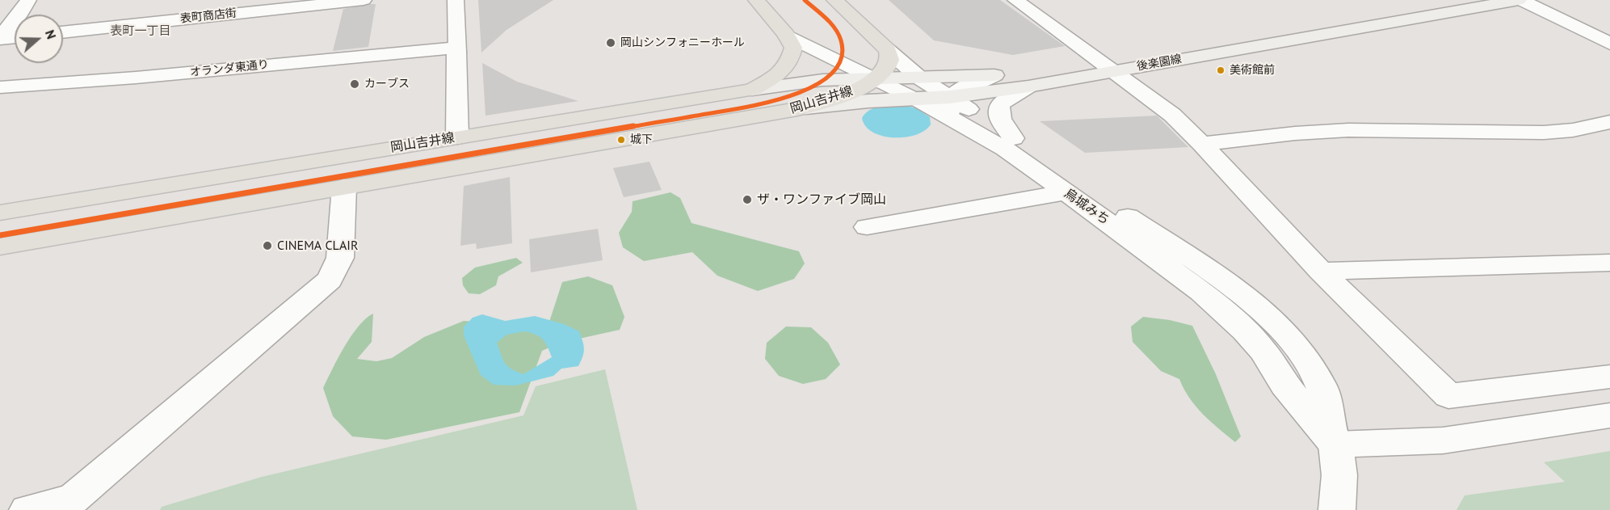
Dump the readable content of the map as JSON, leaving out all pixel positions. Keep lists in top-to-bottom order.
{
  "streets": {
    "main road": ["後楽園線", "岡山吉井線"],
    "street": ["表町商店街", "オランダ東通り", "烏城みち"]
  },
  "crossings": [
    ["後楽園線", "岡山吉井線"],
    ["後楽園線", "烏城みち"],
    ["岡山吉井線", "烏城みち"]
  ],
  "districts": ["表町一丁目"],
  "places": [
    "岡山シンフォニーホール",
    "美術館前",
    "カーブス",
    "城下",
    "ザ・ワンファイブ岡山",
    "CINEMA CLAIR"
  ],
  "north": "right"
}
